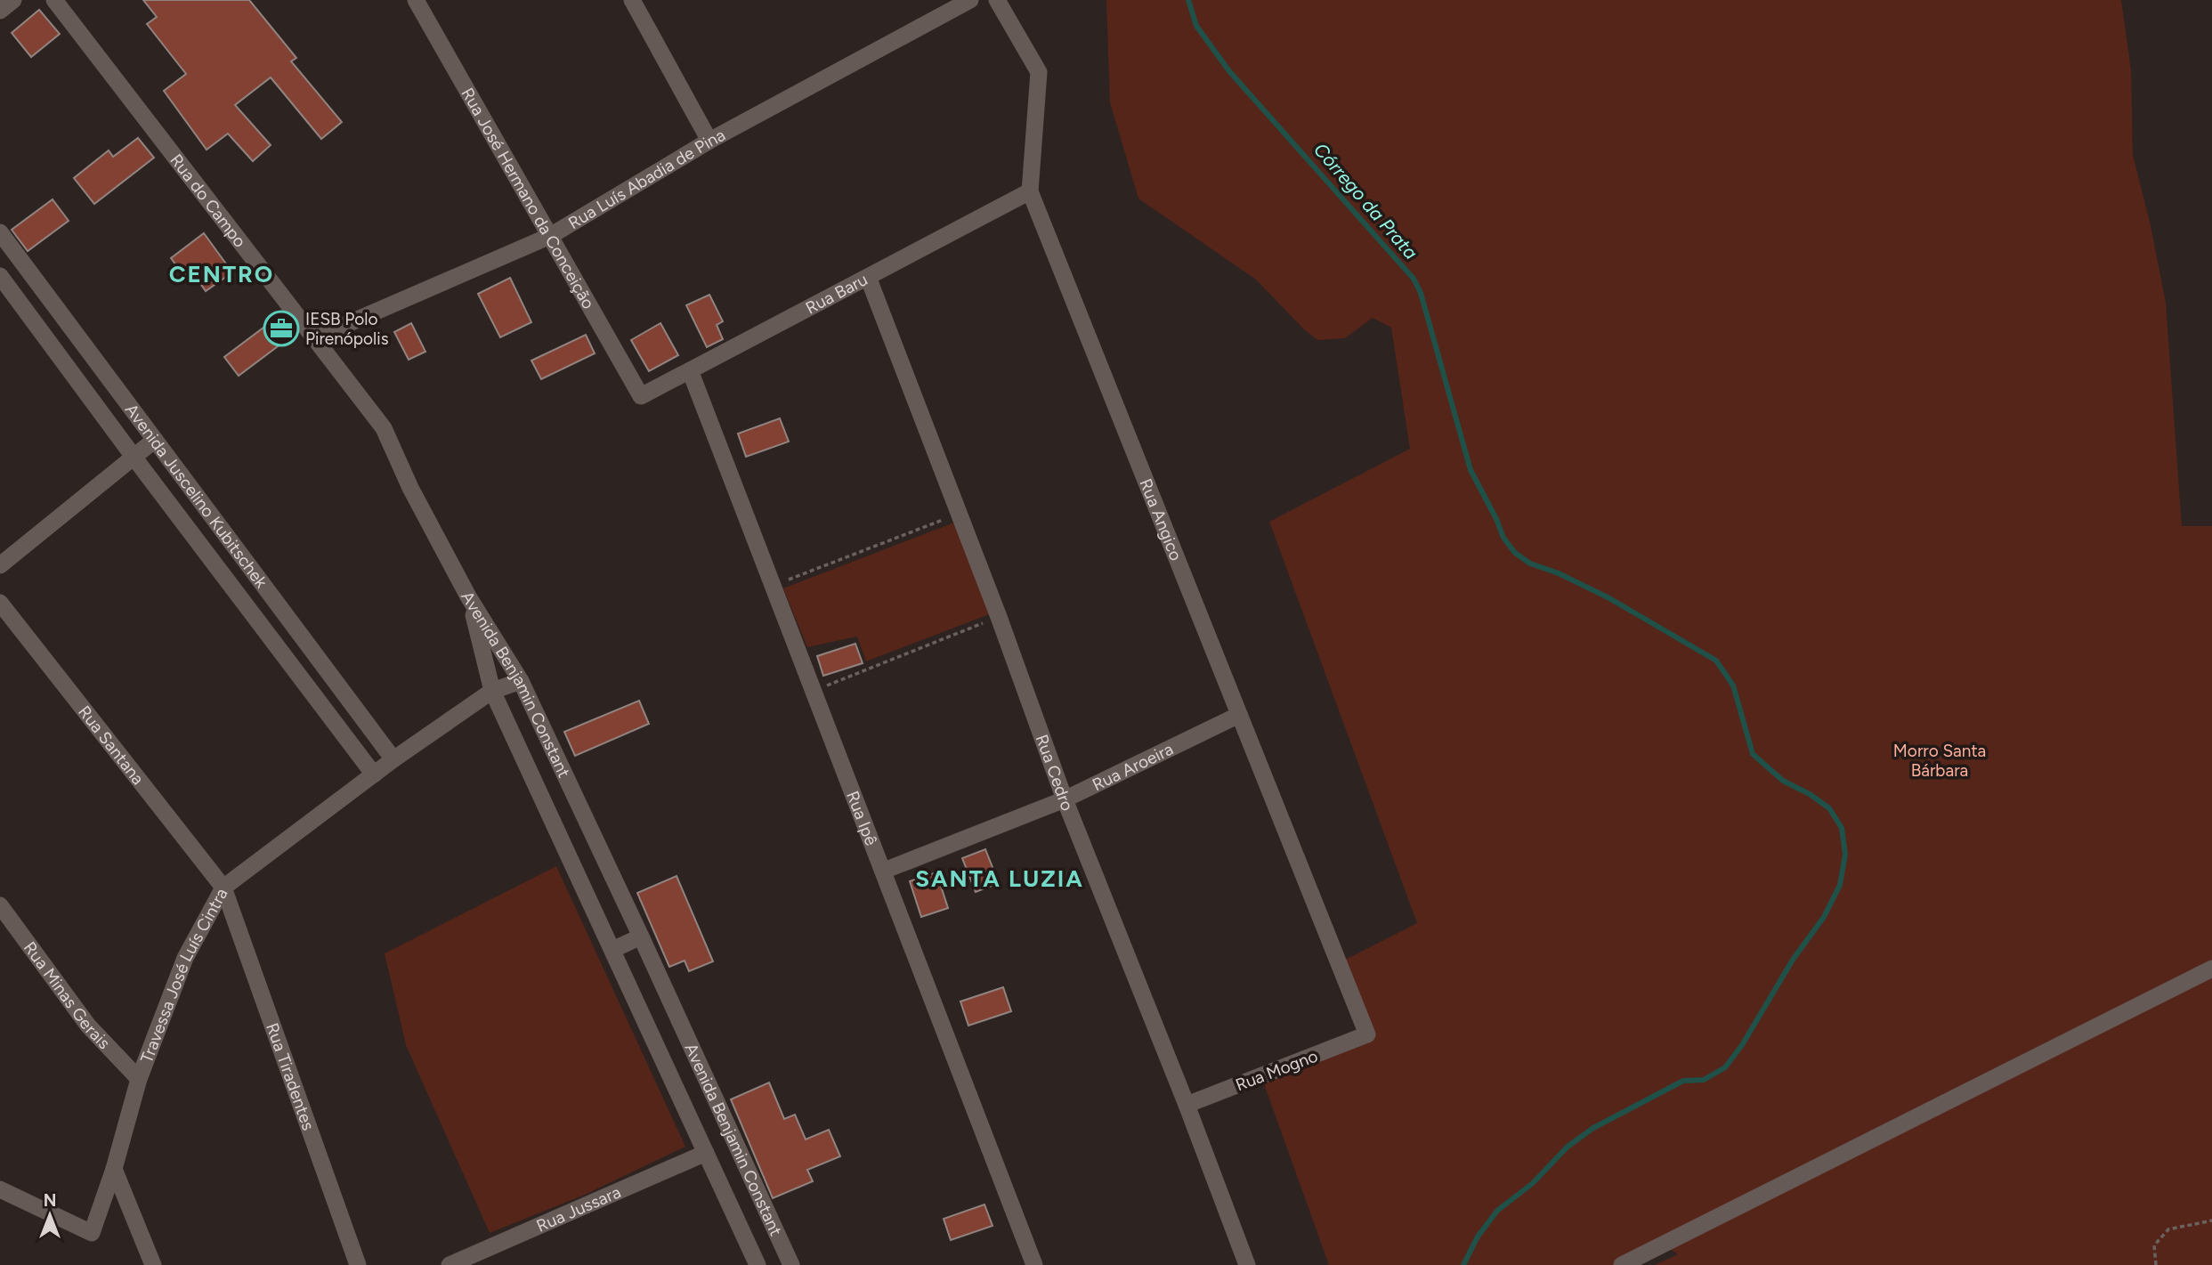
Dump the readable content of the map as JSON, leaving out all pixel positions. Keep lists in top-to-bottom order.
{
  "streets": {
    "street": [
      "Rua Luís Abadia de Pina",
      "Rua José Hermano da Conceição",
      "Rua do Campo",
      "Rua Baru",
      "Avenida Juscelino Kubitschek",
      "Rua Angico",
      "Avenida Benjamin Constant",
      "Rua Santana",
      "Rua Aroeira",
      "Rua Cedro",
      "Rua Ipê",
      "Travessa José Luís Cintra",
      "Rua Minas Gerais",
      "Rua Mogno",
      "Rua Tiradentes",
      "Rua Jussara"
    ]
  },
  "crossings": [
    ["Rua Luís Abadia de Pina", "Rua José Hermano da Conceição"],
    ["Rua Luís Abadia de Pina", "Rua do Campo"],
    ["Rua José Hermano da Conceição", "Rua Baru"],
    ["Rua do Campo", "Avenida Benjamin Constant"],
    ["Rua Baru", "Rua Angico"],
    ["Rua Baru", "Rua Cedro"],
    ["Rua Baru", "Rua Ipê"],
    ["Avenida Juscelino Kubitschek", "Travessa José Luís Cintra"],
    ["Rua Angico", "Rua Aroeira"],
    ["Rua Angico", "Rua Mogno"],
    ["Avenida Benjamin Constant", "Travessa José Luís Cintra"],
    ["Avenida Benjamin Constant", "Rua Jussara"],
    ["Rua Santana", "Travessa José Luís Cintra"],
    ["Rua Santana", "Rua Tiradentes"],
    ["Rua Aroeira", "Rua Cedro"],
    ["Rua Aroeira", "Rua Ipê"],
    ["Rua Cedro", "Rua Mogno"],
    ["Travessa José Luís Cintra", "Rua Minas Gerais"],
    ["Travessa José Luís Cintra", "Rua Tiradentes"]
  ],
  "districts": ["CENTRO", "SANTA LUZIA"],
  "water": ["Córrego da Prata"],
  "parks": ["Morro Santa Bárbara"],
  "places": {
    "office": ["IESB Polo Pirenópolis"]
  },
  "north": "top"
}
